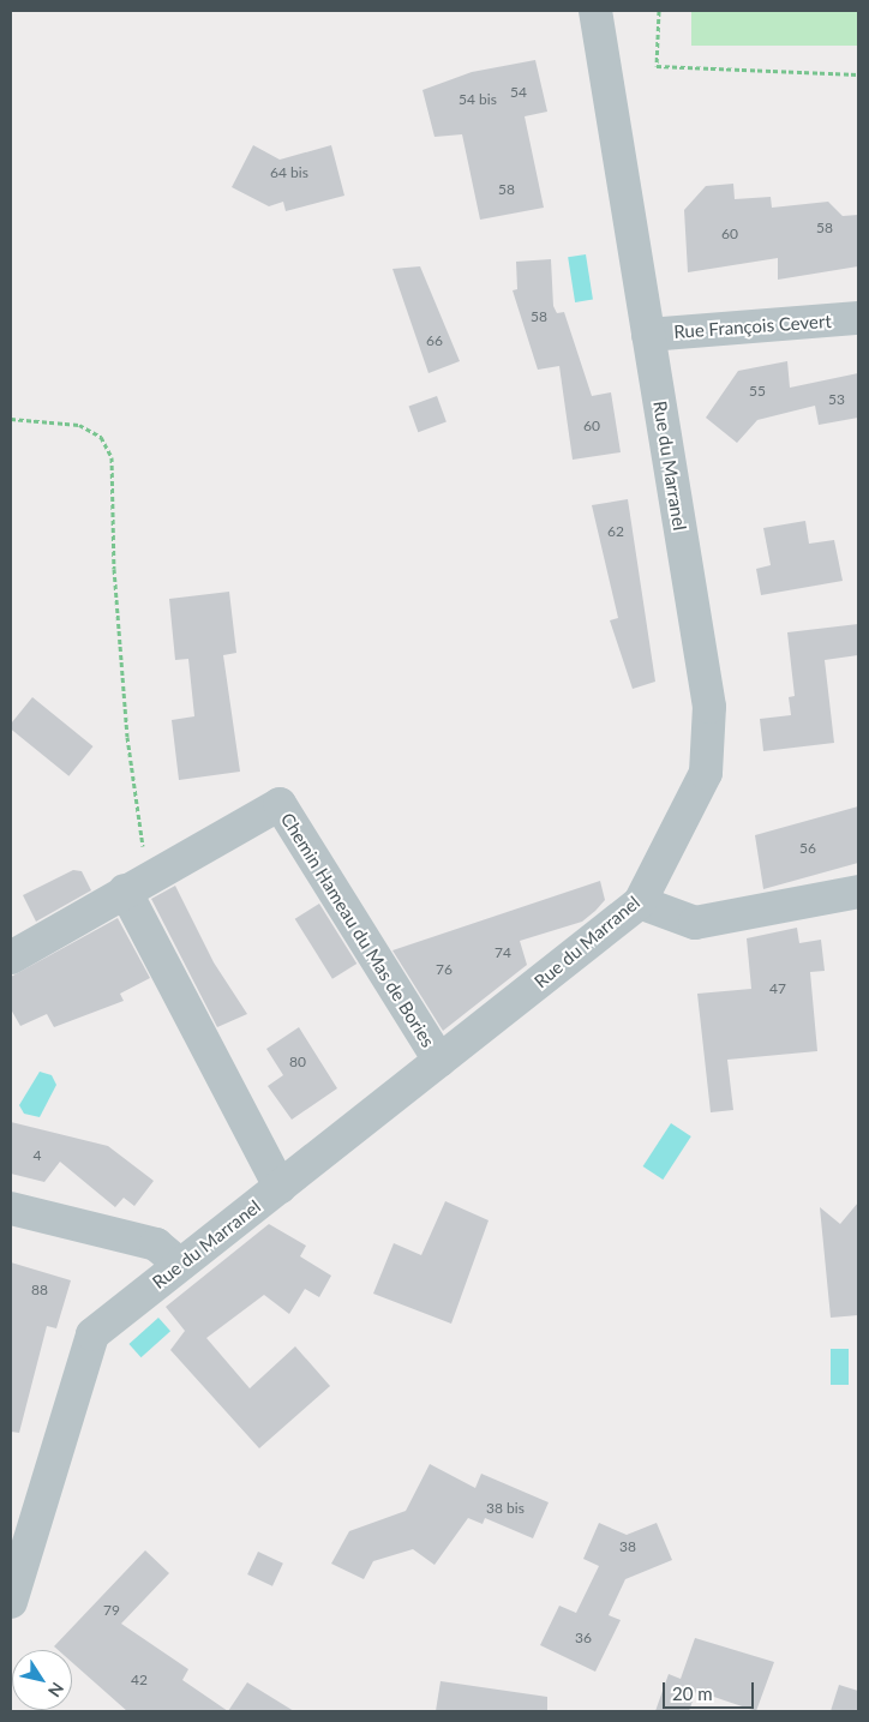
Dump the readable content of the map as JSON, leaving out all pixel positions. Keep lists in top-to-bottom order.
{
  "streets": {
    "street": ["Rue François Cevert", "Rue du Marranel", "Chemin Hameau du Mas de Bories"]
  },
  "crossings": [
    ["Rue François Cevert", "Rue du Marranel"],
    ["Rue du Marranel", "Chemin Hameau du Mas de Bories"]
  ],
  "house_numbers": [
    "54",
    "54 bis",
    "64 bis",
    "58",
    "58",
    "60",
    "58",
    "66",
    "55",
    "53",
    "60",
    "62",
    "56",
    "74",
    "76",
    "47",
    "80",
    "4",
    "88",
    "38 bis",
    "38",
    "79",
    "36",
    "42"
  ],
  "scale_bar": "20 m",
  "north": "bottom right"
}
